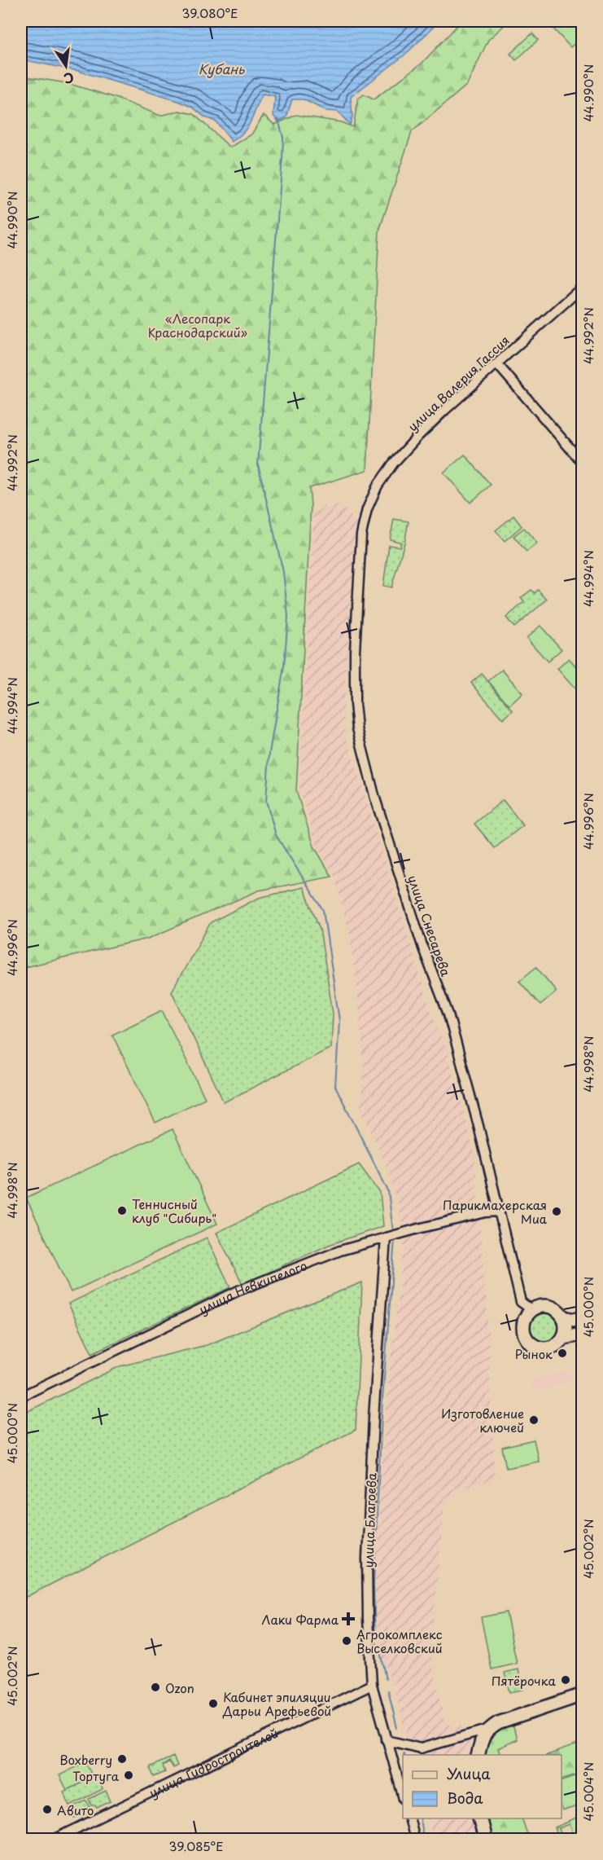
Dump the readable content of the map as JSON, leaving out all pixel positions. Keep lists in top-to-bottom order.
{
  "streets": {
    "street": [
      "улица Валерия Гассия",
      "улица Снесарева",
      "улица Невкипелого",
      "улица Благоева",
      "улица Гидростроителей"
    ]
  },
  "crossings": [
    ["улица Валерия Гассия", "улица Снесарева"],
    ["улица Снесарева", "улица Невкипелого"],
    ["улица Невкипелого", "улица Благоева"],
    ["улица Благоева", "улица Гидростроителей"]
  ],
  "water": ["Кубань"],
  "parks": ["«Лесопарк Краснодарский»"],
  "places": {
    "other": [
      "Теннисный клуб \"Сибирь\"",
      "Парикмахерская Миа",
      "Рынок",
      "Изготовление ключей",
      "Агрокомплекс Выселковский",
      "Пятёрочка",
      "Ozon",
      "Кабинет эпиляции Дарьи Арефьевой",
      "Boxberry",
      "Тортуга",
      "Авито"
    ],
    "health": ["Лаки Фарма"]
  },
  "legend": ["Улица", "Вода"],
  "north": "bottom",
  "coordinates": [
    "39.080°E",
    "44.990°N",
    "44.992°N",
    "44.994°N",
    "44.996°N",
    "44.998°N",
    "45.000°N",
    "45.002°N",
    "45.004°N",
    "39.085°E"
  ]
}
